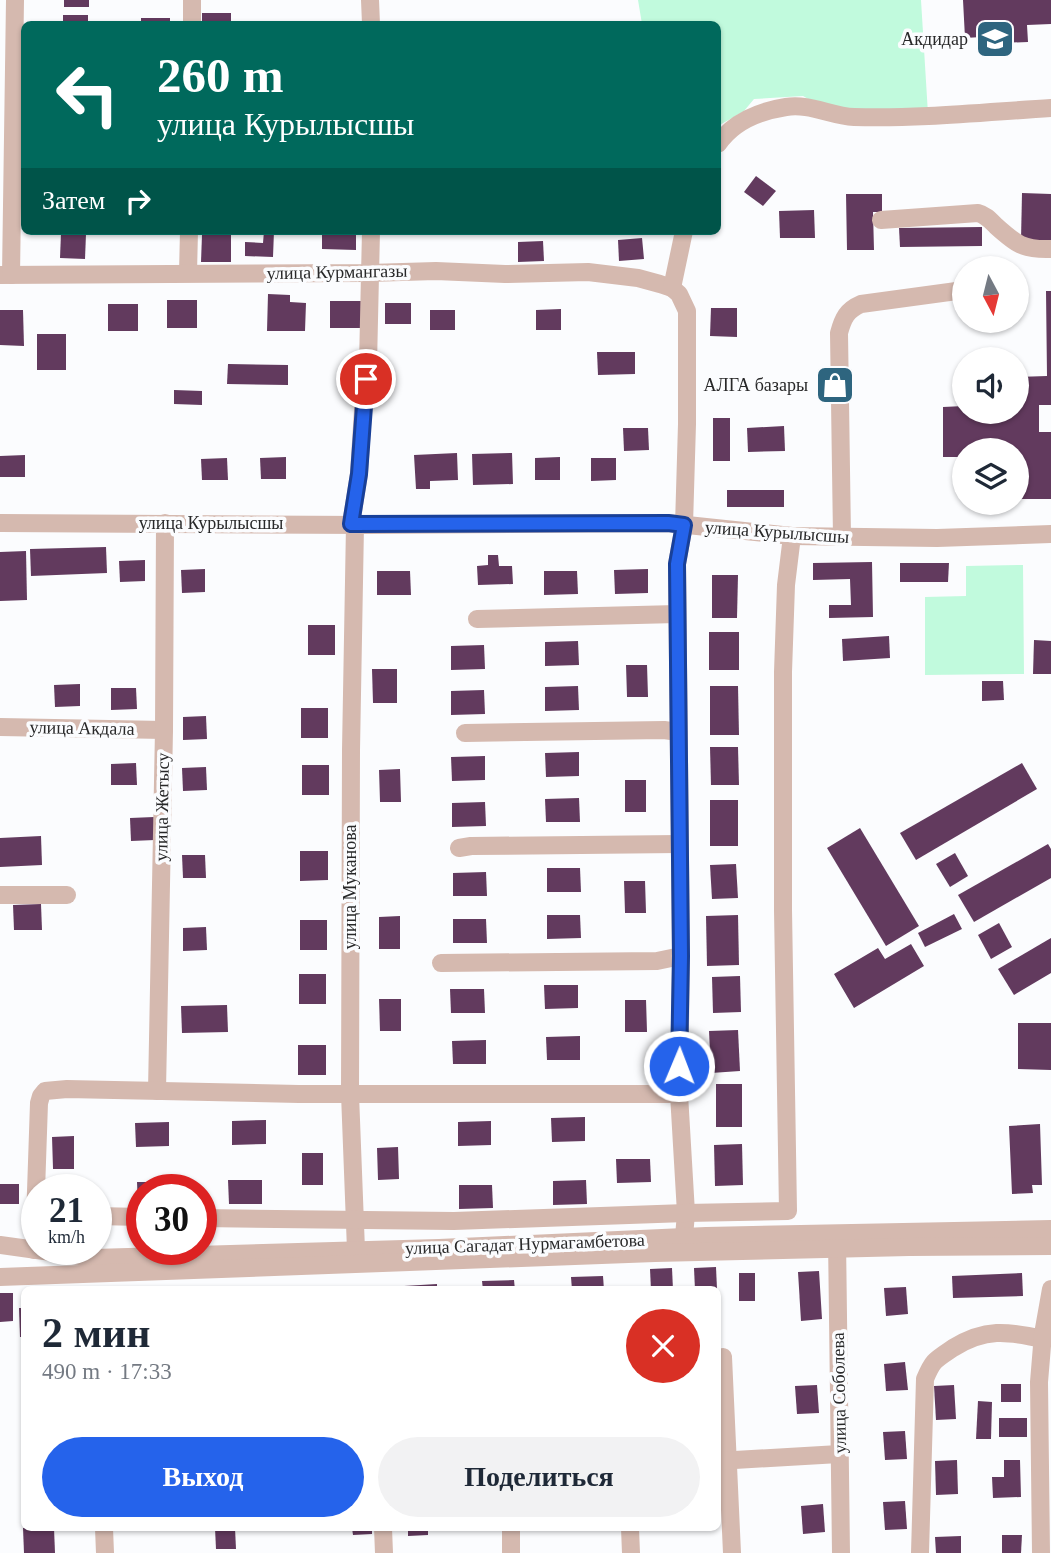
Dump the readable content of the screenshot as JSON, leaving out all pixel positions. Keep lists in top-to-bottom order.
{
  "streets": {
    "street": [
      "улица Курмангазы",
      "улица Курылысшы",
      "улица Акдала",
      "улица Жетысу",
      "улица Муканова",
      "улица Сагадат Нурмагамбетова",
      "улица Соболева"
    ]
  },
  "crossings": [
    ["улица Курмангазы", "улица Муканова"],
    ["улица Курылысшы", "улица Жетысу"],
    ["улица Курылысшы", "улица Муканова"],
    ["улица Акдала", "улица Жетысу"],
    ["улица Муканова", "улица Сагадат Нурмагамбетова"],
    ["улица Сагадат Нурмагамбетова", "улица Соболева"]
  ],
  "places": {
    "school or university": ["Акдидар"],
    "shop": ["АЛГА базары"]
  },
  "north": "bottom",
  "page": {
    "turn": ["260 m", "улица Курылысшы"],
    "then": "Затем",
    "speed": "21 km/h",
    "limit": "30",
    "heading": ["2 мин", "490 m · 17:33"],
    "buttons": ["Выход", "Поделиться"]
  }
}
